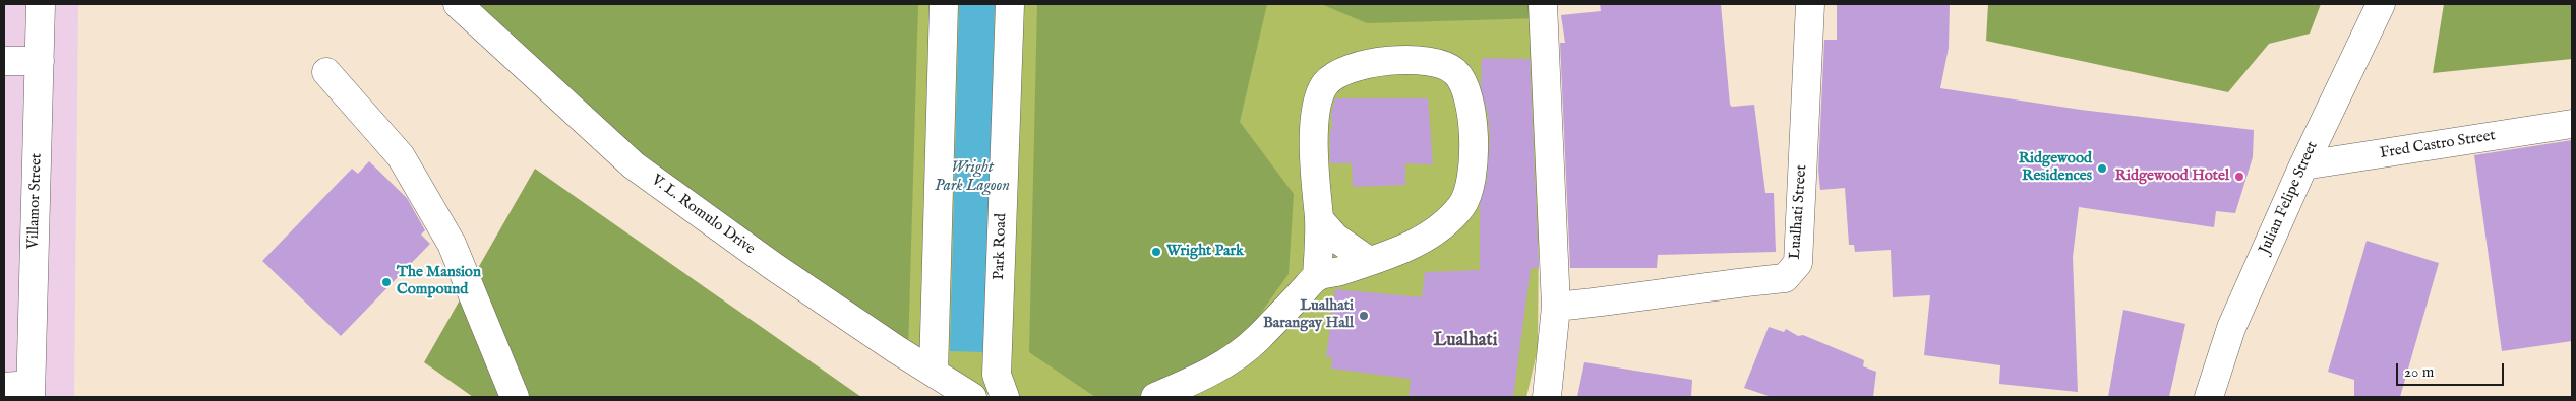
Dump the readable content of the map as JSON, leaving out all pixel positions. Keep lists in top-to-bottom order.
{
  "streets": {
    "street": [
      "Fred Castro Street",
      "Julian Felipe Street",
      "Villamor Street",
      "Lualhati Street",
      "V. L. Romulo Drive",
      "Park Road"
    ]
  },
  "crossings": [
    ["Fred Castro Street", "Julian Felipe Street"]
  ],
  "districts": ["Lualhati"],
  "water": ["Wright Park Lagoon"],
  "places": [
    "Ridgewood Residences",
    "Ridgewood Hotel",
    "Wright Park",
    "The Mansion Compound",
    "Lualhati Barangay Hall"
  ],
  "scale_bar": "20 m"
}
